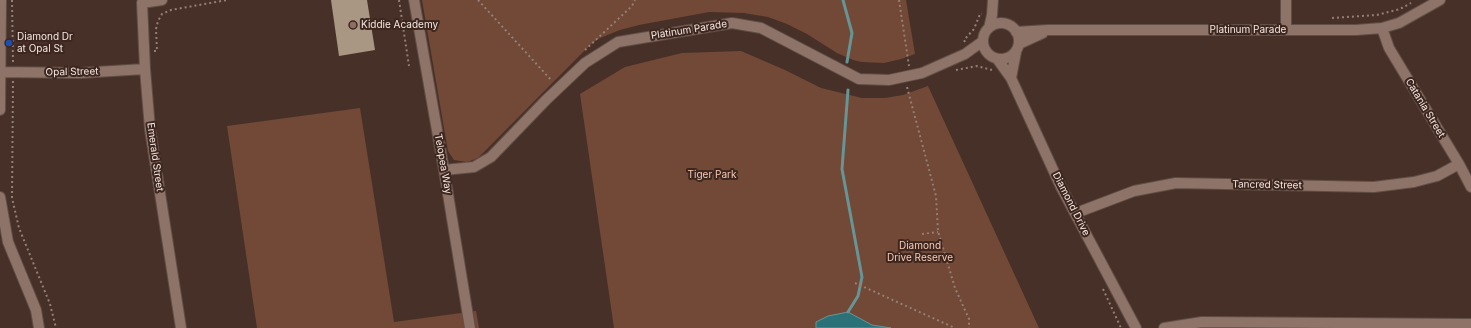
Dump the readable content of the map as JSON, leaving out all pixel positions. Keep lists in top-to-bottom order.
{
  "streets": {
    "street": [
      "Platinum Parade",
      "Opal Street",
      "Catania Street",
      "Emerald Street",
      "Telopea Way",
      "Tancred Street",
      "Diamond Drive"
    ]
  },
  "crossings": [
    ["Platinum Parade", "Catania Street"],
    ["Platinum Parade", "Telopea Way"],
    ["Platinum Parade", "Diamond Drive"],
    ["Opal Street", "Emerald Street"],
    ["Catania Street", "Tancred Street"],
    ["Tancred Street", "Diamond Drive"]
  ],
  "parks": ["Tiger Park", "Diamond Drive Reserve"],
  "places": ["Kiddie Academy", "Diamond Dr at Opal St"]
}
